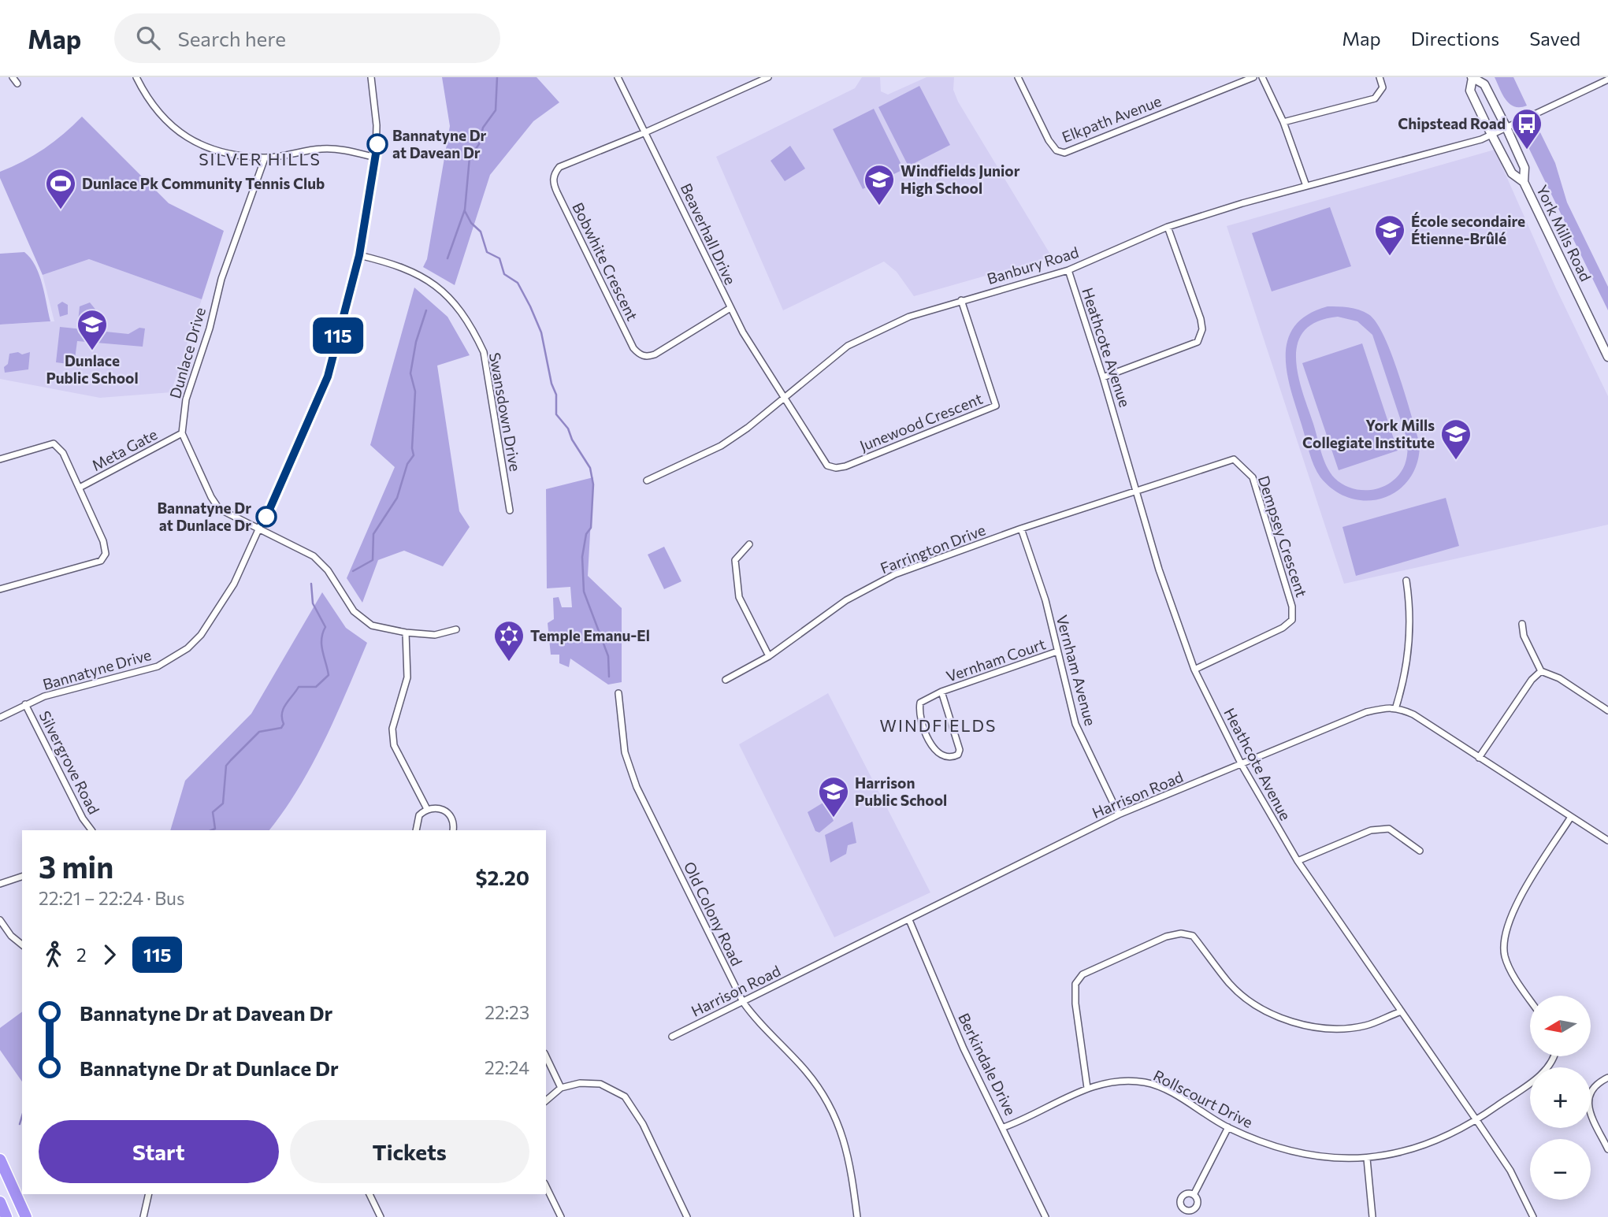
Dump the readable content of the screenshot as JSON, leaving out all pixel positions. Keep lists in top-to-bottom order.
{
  "streets": {
    "main road": ["York Mills Road"],
    "street": [
      "Elkpath Avenue",
      "Beaverhall Drive",
      "Bobwhite Crescent",
      "Banbury Road",
      "Heathcote Avenue",
      "Dunlace Drive",
      "Swansdown Drive",
      "Junewood Crescent",
      "Meta Gate",
      "Dempsey Crescent",
      "Farrington Drive",
      "Vernham Court",
      "Bannatyne Drive",
      "Vernham Avenue",
      "Silvergrove Road",
      "Harrison Road",
      "Old Colony Road",
      "Berkindale Drive",
      "Rollscourt Drive"
    ]
  },
  "crossings": [
    ["York Mills Road", "Banbury Road"],
    ["Beaverhall Drive", "Bobwhite Crescent"],
    ["Beaverhall Drive", "Banbury Road"],
    ["Beaverhall Drive", "Junewood Crescent"],
    ["Banbury Road", "Heathcote Avenue"],
    ["Banbury Road", "Junewood Crescent"],
    ["Heathcote Avenue", "Dempsey Crescent"],
    ["Heathcote Avenue", "Farrington Drive"],
    ["Heathcote Avenue", "Harrison Road"],
    ["Heathcote Avenue", "Rollscourt Drive"],
    ["Dunlace Drive", "Meta Gate"],
    ["Swansdown Drive", "Bannatyne Drive"],
    ["Dempsey Crescent", "Farrington Drive"],
    ["Farrington Drive", "Vernham Avenue"],
    ["Vernham Court", "Vernham Avenue"],
    ["Bannatyne Drive", "Silvergrove Road"],
    ["Vernham Avenue", "Harrison Road"],
    ["Harrison Road", "Old Colony Road"],
    ["Harrison Road", "Berkindale Drive"],
    ["Berkindale Drive", "Rollscourt Drive"]
  ],
  "districts": ["SILVER HILLS", "WINDFIELDS"],
  "places": {
    "other": ["Bannatyne Dr at Davean Dr", "Bannatyne Dr at Dunlace Dr"],
    "bus stop": ["Chipstead Road"],
    "school or university": [
      "Windfields Junior High School",
      "École secondaire Étienne-Brûlé",
      "Dunlace Public School",
      "York Mills Collegiate Institute",
      "Harrison Public School"
    ],
    "sports": ["Dunlace Pk Community Tennis Club"],
    "synagogue": ["Temple Emanu-El"]
  },
  "lines": ["bus line 115"],
  "north": "left",
  "page": {
    "header": "Map",
    "search": "Search here",
    "nav": ["Map", "Directions", "Saved"],
    "on_map": "115",
    "heading": ["3 min", "22:21 – 22:24 · Bus", "$2.20"],
    "legs": ["2", "115"],
    "list": [
      {
        "name": "Bannatyne Dr at Davean Dr",
        "value": "22:23"
      },
      {
        "name": "Bannatyne Dr at Dunlace Dr",
        "value": "22:24"
      }
    ],
    "map_buttons": ["+", "−"],
    "buttons": ["Start", "Tickets"]
  }
}
